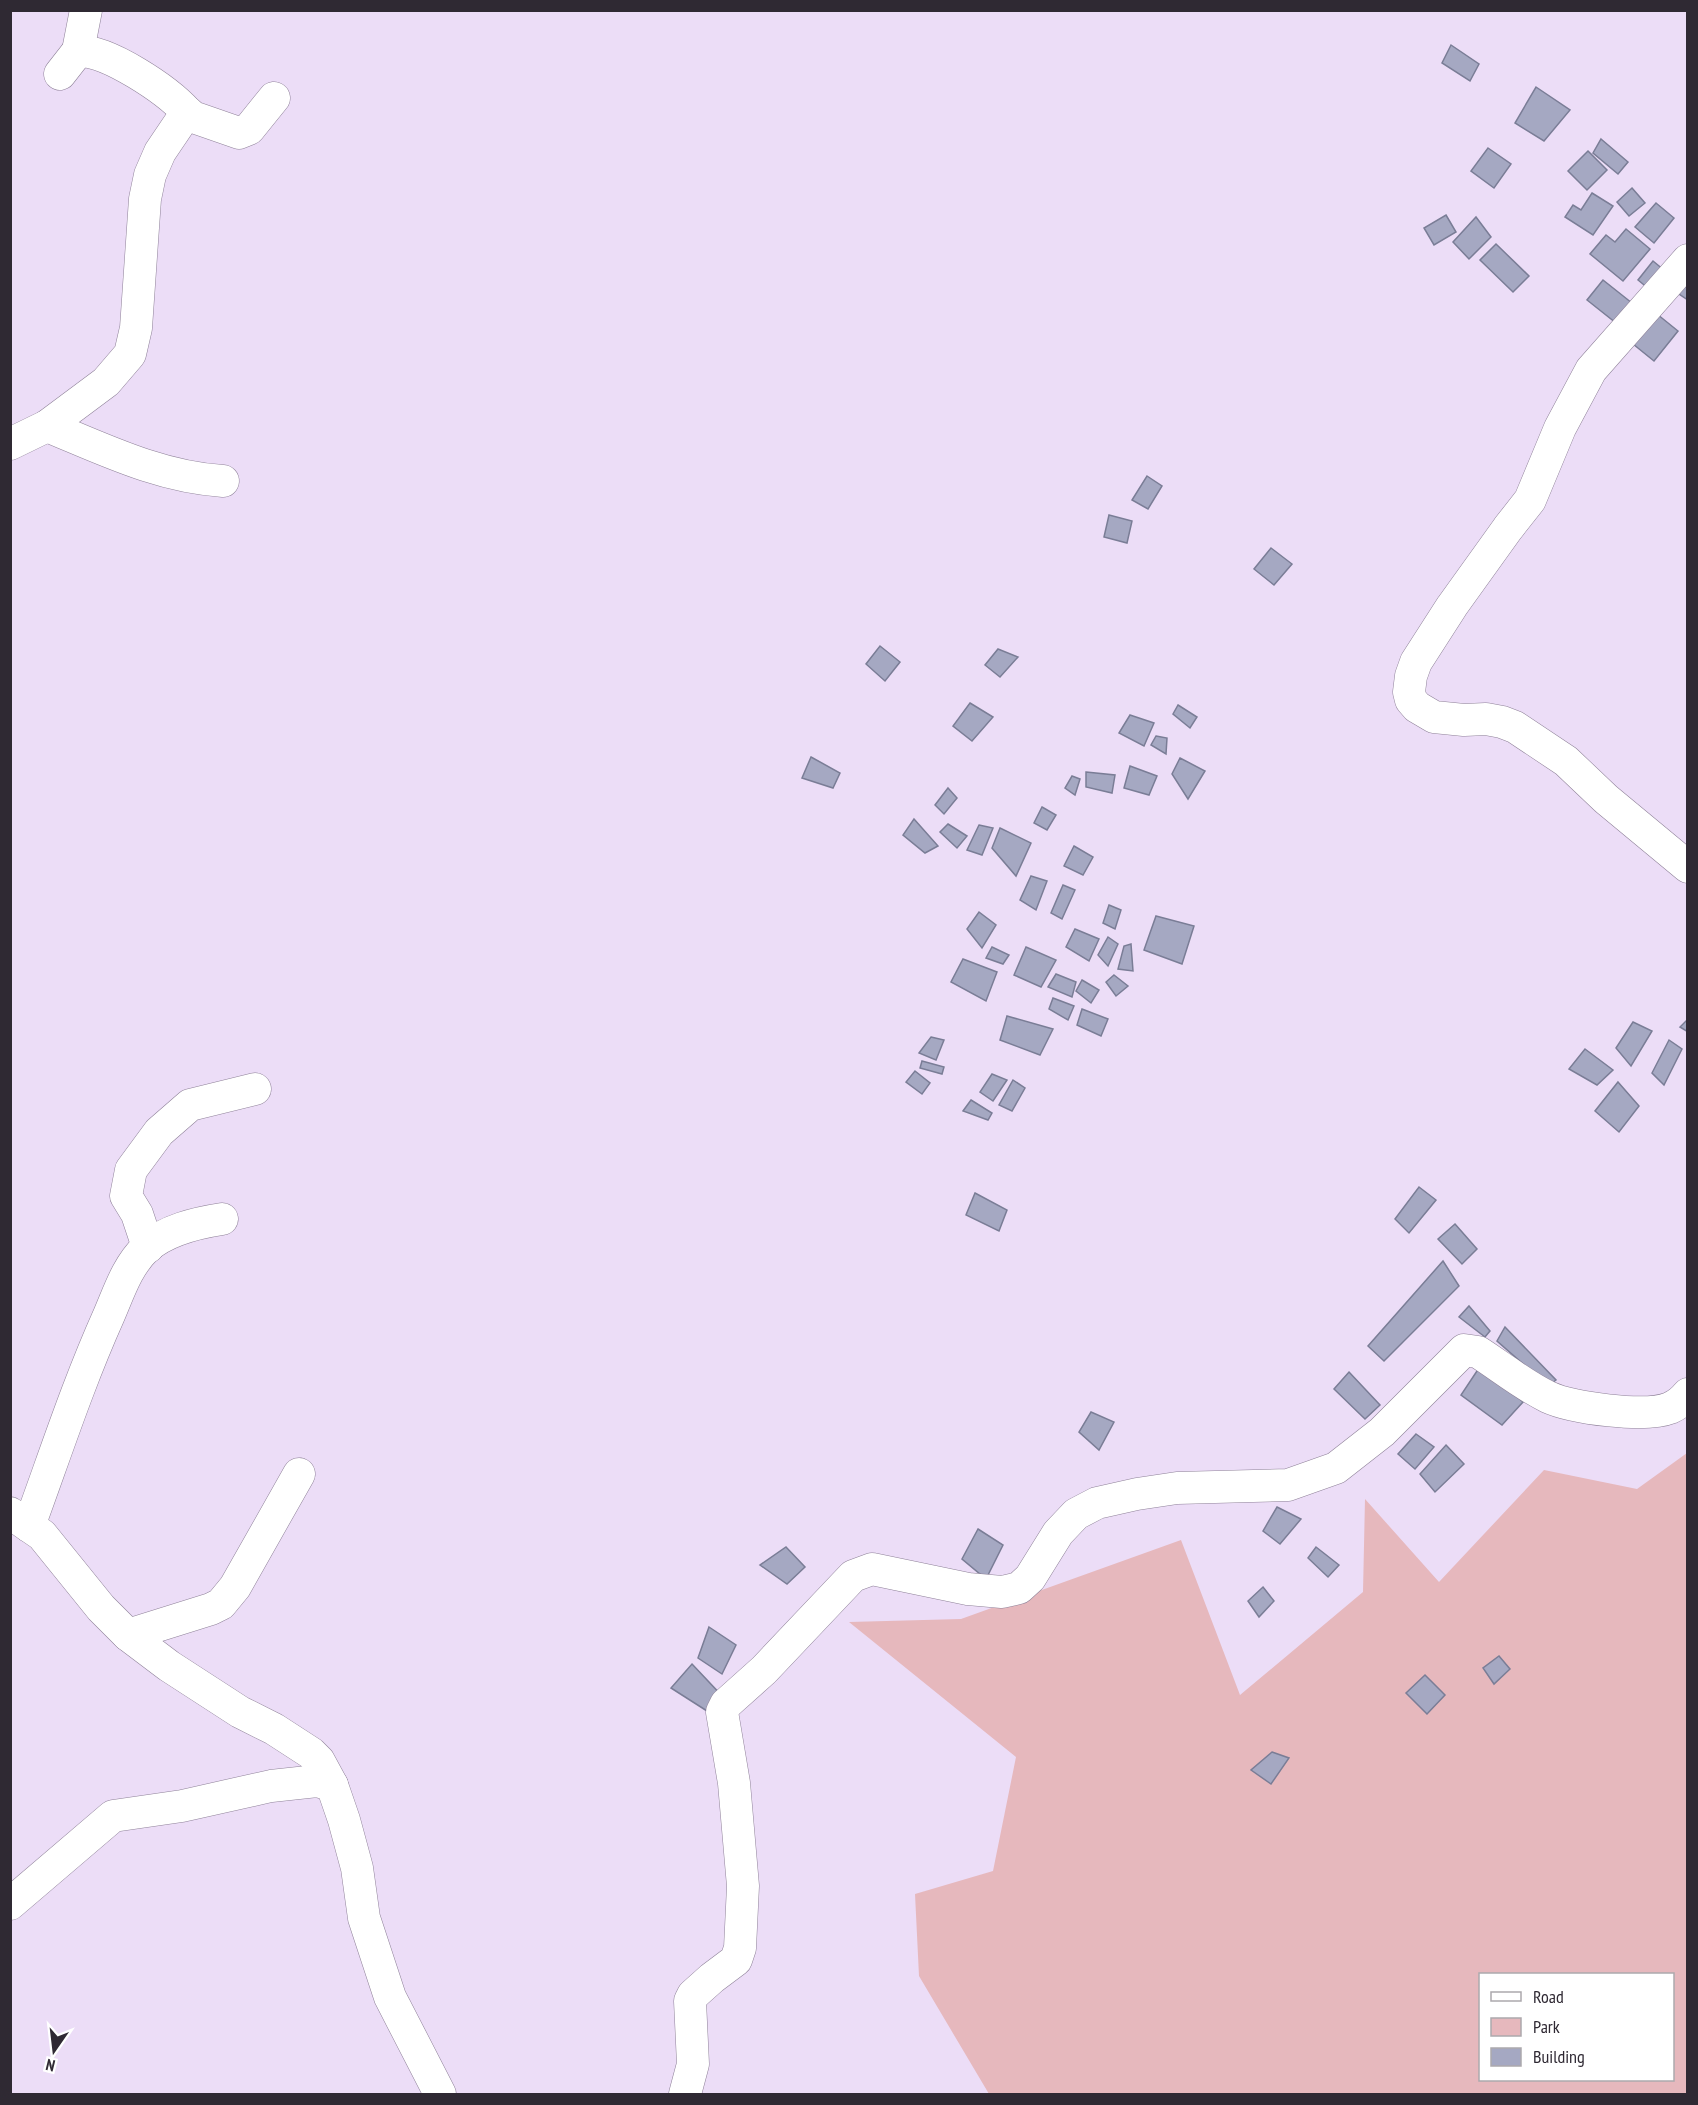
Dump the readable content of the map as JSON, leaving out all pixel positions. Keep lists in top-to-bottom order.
{
  "legend": ["Road", "Park", "Building"],
  "north": "bottom"
}
